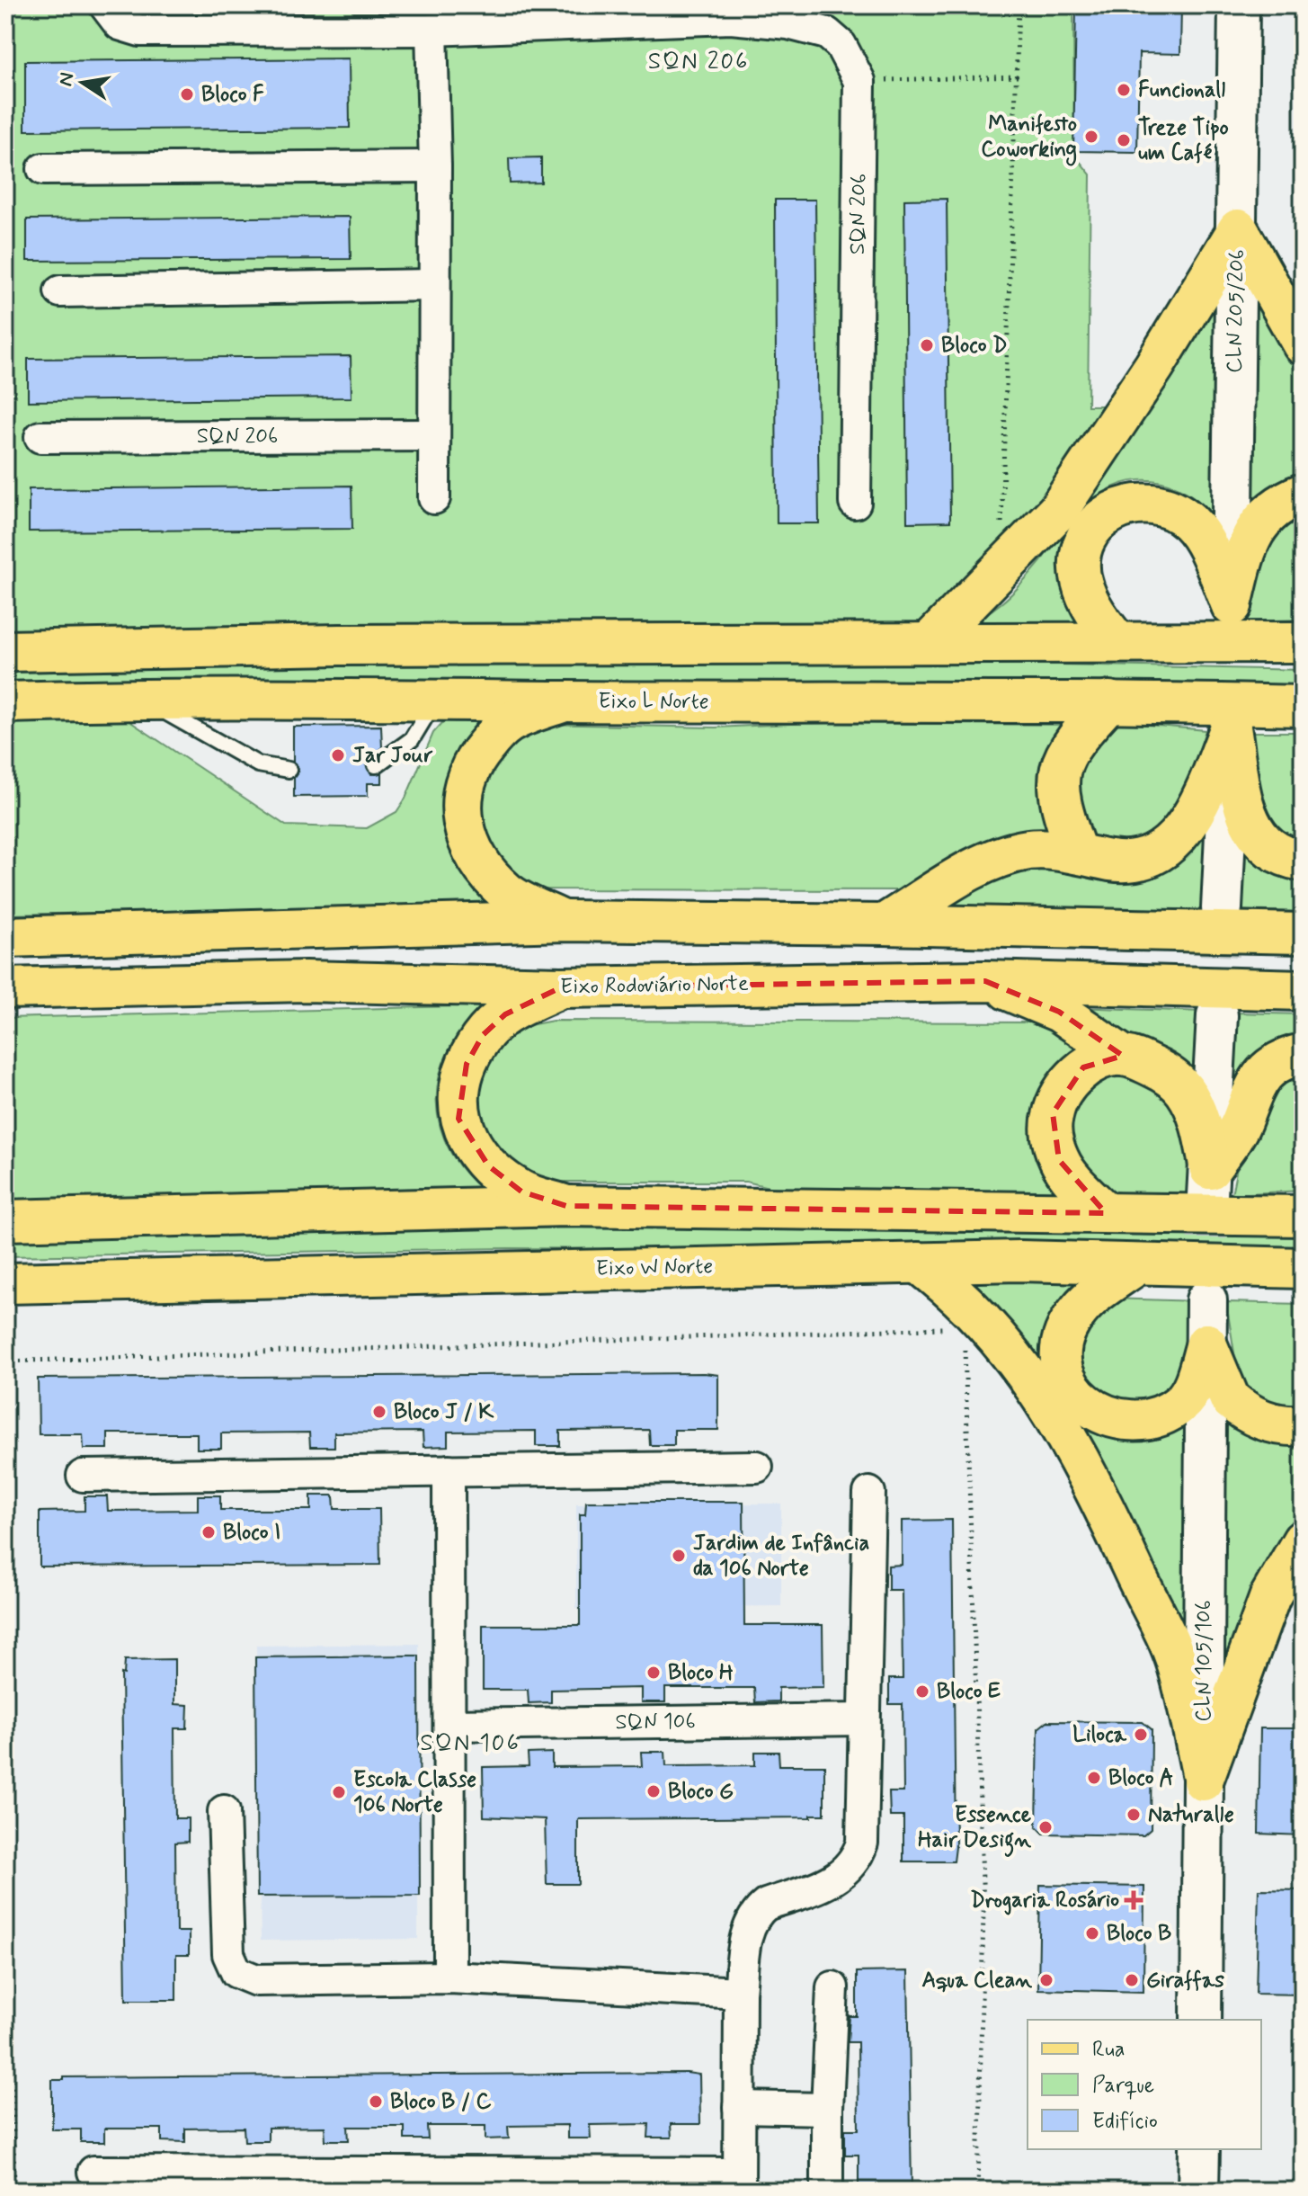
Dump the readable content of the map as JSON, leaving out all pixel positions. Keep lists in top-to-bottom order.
{
  "streets": {
    "main road": ["Eixo L Norte", "Eixo Rodoviário Norte", "Eixo W Norte"],
    "street": [
      "SQN 206",
      "CLN 205/206",
      "CLN 105/106",
      "SQN 106"
    ]
  },
  "districts": ["SQN 206", "SQN 106"],
  "places": {
    "other": [
      "Funcionall",
      "Bloco F",
      "Manifesto Coworking",
      "Treze Tipo um Café",
      "Bloco D",
      "Jar Jour",
      "Bloco J / K",
      "Bloco I",
      "Jardim de Infância da 106 Norte",
      "Bloco H",
      "Bloco E",
      "Liloca",
      "Bloco A",
      "Bloco G",
      "Escola Classe 106 Norte",
      "Naturalle",
      "Essence Hair Design",
      "Bloco B",
      "Aqua Clean",
      "Giraffas",
      "Bloco B / C"
    ],
    "health": ["Drogaria Rosário"]
  },
  "legend": ["Rua", "Parque", "Edifício"],
  "north": "left"
}
